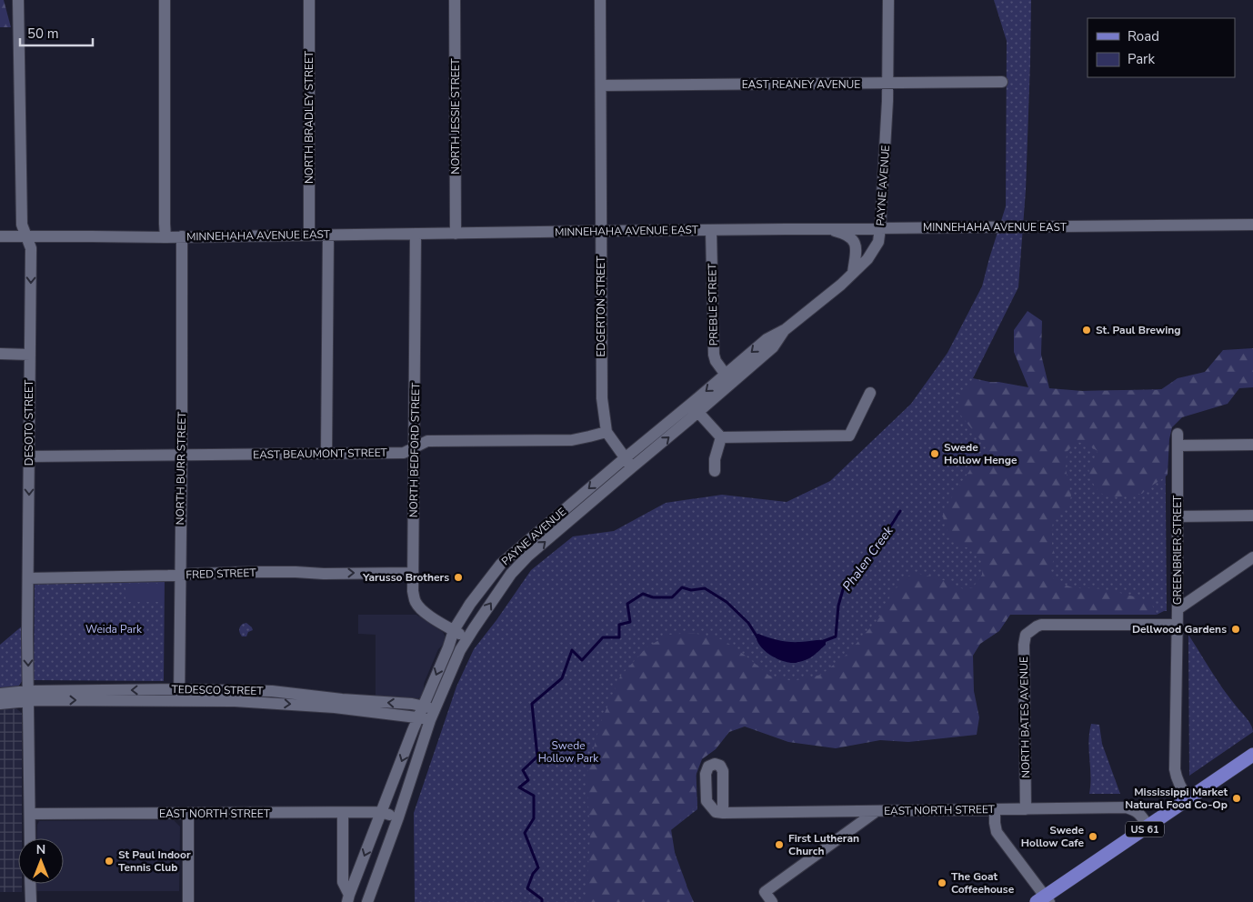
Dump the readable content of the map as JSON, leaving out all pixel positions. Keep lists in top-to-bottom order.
{
  "streets": {
    "main road": ["US 61"],
    "street": [
      "EAST REANEY AVENUE",
      "NORTH JESSIE STREET",
      "NORTH BRADLEY STREET",
      "PAYNE AVENUE",
      "MINNEHAHA AVENUE EAST",
      "PREBLE STREET",
      "EDGERTON STREET",
      "DESOTO STREET",
      "NORTH BEDFORD STREET",
      "EAST BEAUMONT STREET",
      "NORTH BURR STREET",
      "GREENBRIER STREET",
      "FRED STREET",
      "TEDESCO STREET",
      "NORTH BATES AVENUE",
      "EAST NORTH STREET"
    ]
  },
  "crossings": [
    ["EAST REANEY AVENUE", "PAYNE AVENUE"],
    ["EAST REANEY AVENUE", "EDGERTON STREET"],
    ["NORTH JESSIE STREET", "MINNEHAHA AVENUE EAST"],
    ["NORTH BRADLEY STREET", "MINNEHAHA AVENUE EAST"],
    ["PAYNE AVENUE", "MINNEHAHA AVENUE EAST"],
    ["PAYNE AVENUE", "PREBLE STREET"],
    ["PAYNE AVENUE", "EDGERTON STREET"],
    ["PAYNE AVENUE", "NORTH BEDFORD STREET"],
    ["PAYNE AVENUE", "TEDESCO STREET"],
    ["PAYNE AVENUE", "EAST NORTH STREET"],
    ["MINNEHAHA AVENUE EAST", "PREBLE STREET"],
    ["MINNEHAHA AVENUE EAST", "EDGERTON STREET"],
    ["MINNEHAHA AVENUE EAST", "DESOTO STREET"],
    ["MINNEHAHA AVENUE EAST", "NORTH BEDFORD STREET"],
    ["MINNEHAHA AVENUE EAST", "NORTH BURR STREET"],
    ["EDGERTON STREET", "EAST BEAUMONT STREET"],
    ["DESOTO STREET", "EAST BEAUMONT STREET"],
    ["DESOTO STREET", "FRED STREET"],
    ["DESOTO STREET", "TEDESCO STREET"],
    ["DESOTO STREET", "EAST NORTH STREET"],
    ["NORTH BEDFORD STREET", "EAST BEAUMONT STREET"],
    ["NORTH BEDFORD STREET", "FRED STREET"],
    ["EAST BEAUMONT STREET", "NORTH BURR STREET"],
    ["NORTH BURR STREET", "FRED STREET"],
    ["NORTH BURR STREET", "TEDESCO STREET"],
    ["GREENBRIER STREET", "NORTH BATES AVENUE"],
    ["GREENBRIER STREET", "US 61"],
    ["NORTH BATES AVENUE", "EAST NORTH STREET"],
    ["EAST NORTH STREET", "US 61"]
  ],
  "one_way": ["DESOTO STREET", "FRED STREET"],
  "water": ["Phalen Creek"],
  "parks": ["Weida Park", "Swede Hollow Park"],
  "places": [
    "St. Paul Brewing",
    "Swede Hollow Henge",
    "Yarusso Brothers",
    "Dellwood Gardens",
    "Mississippi Market Natural Food Co-Op",
    "Swede Hollow Cafe",
    "First Lutheran Church",
    "St Paul Indoor Tennis Club",
    "The Goat Coffeehouse"
  ],
  "legend": ["Road", "Park"],
  "scale_bar": "50 m",
  "north": "top"
}
